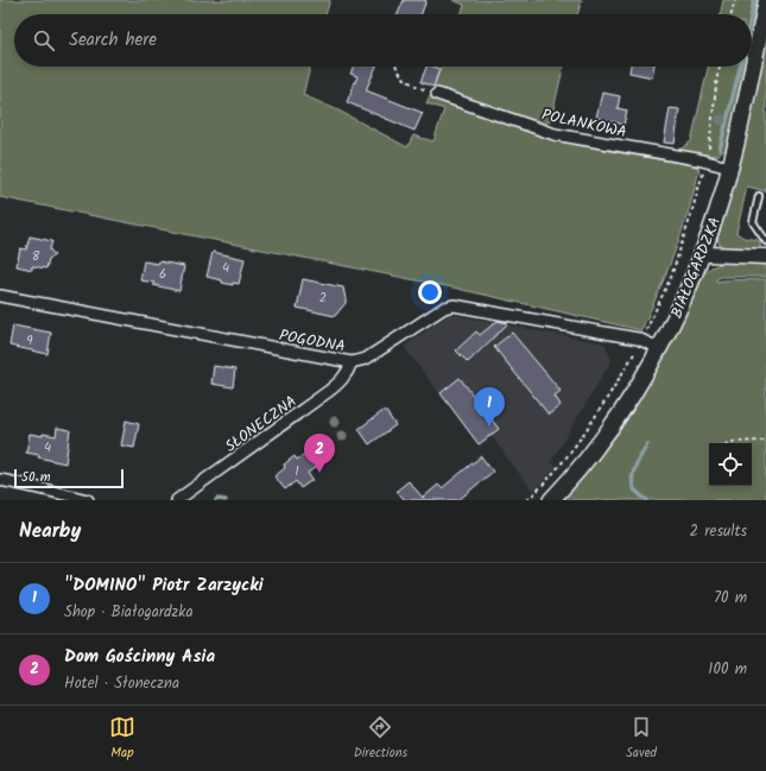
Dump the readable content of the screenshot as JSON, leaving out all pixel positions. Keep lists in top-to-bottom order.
{
  "streets": {
    "main road": ["BIAŁOGARDZKA"],
    "street": ["POLANKOWA", "POGODNA", "SŁONECZNA"]
  },
  "crossings": [
    ["POLANKOWA", "BIAŁOGARDZKA"],
    ["BIAŁOGARDZKA", "POGODNA"],
    ["POGODNA", "SŁONECZNA"]
  ],
  "house_numbers": [
    "8",
    "4",
    "6",
    "2",
    "9",
    "4",
    "1"
  ],
  "scale_bar": "50 m",
  "page": {
    "search": "Search here",
    "pins": ["1", "2"],
    "scale": "50 m",
    "heading": ["Nearby", "2 results"],
    "list": [
      {
        "mark": "1",
        "name": "\"DOMINO\" Piotr Zarzycki",
        "note": "Shop · Białogardzka",
        "value": "70 m"
      },
      {
        "mark": "2",
        "name": "Dom Gościnny Asia",
        "note": "Hotel · Słoneczna",
        "value": "100 m"
      }
    ],
    "nav": ["Map", "Directions", "Saved"]
  }
}
